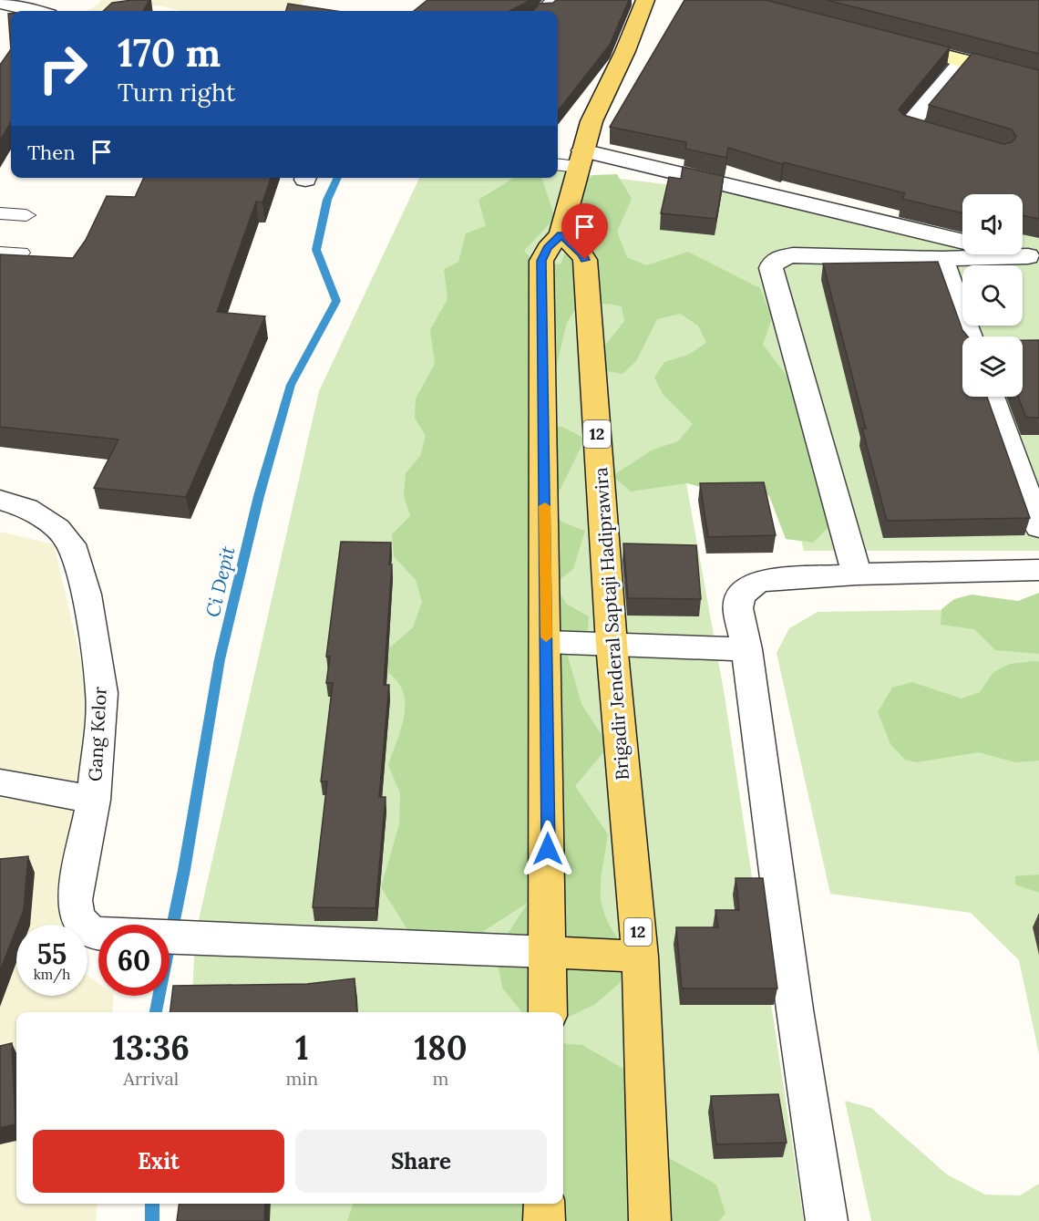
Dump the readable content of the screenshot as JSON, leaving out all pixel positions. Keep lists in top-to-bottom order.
{
  "streets": {
    "main road": ["12", "Brigadir Jenderal Saptaji Hadiprawira"],
    "street": ["Gang Kelor"]
  },
  "water": ["Ci Depit"],
  "page": {
    "turn": ["170 m", "Turn right"],
    "then": "Then",
    "speed": "55 km/h",
    "limit": "60",
    "eta": [
      "13:36",
      "Arrival",
      "1",
      "min",
      "180",
      "m"
    ],
    "buttons": ["Exit", "Share"]
  }
}
